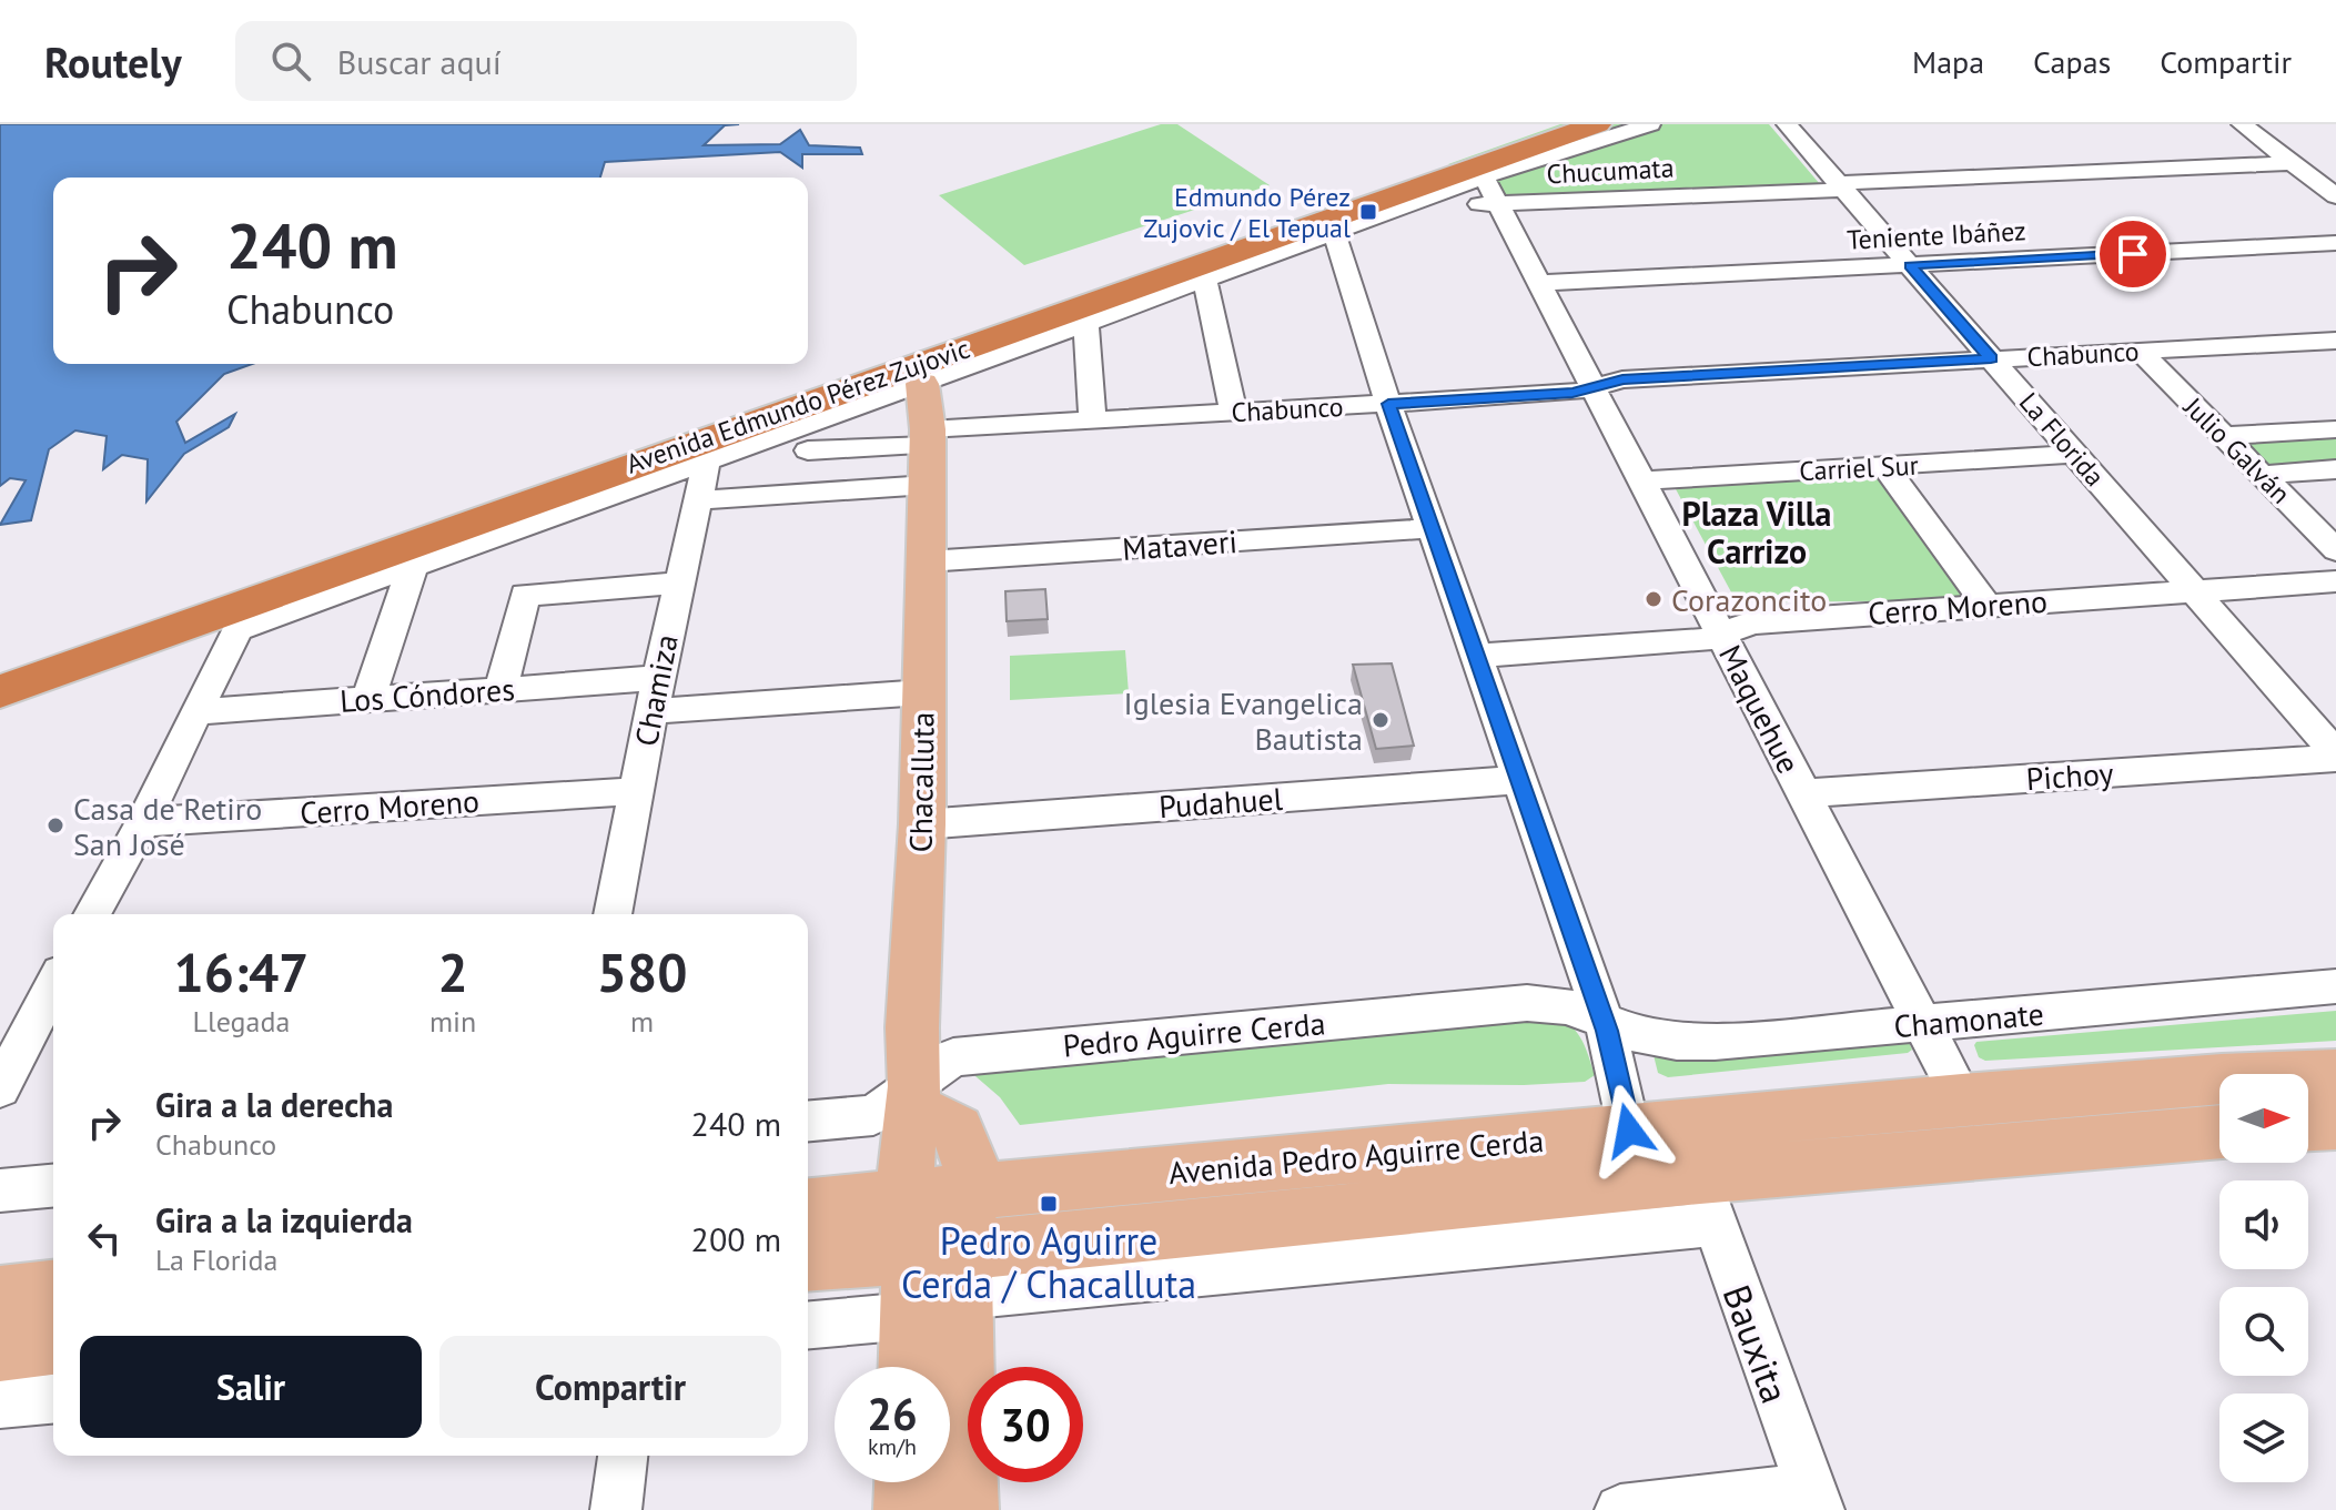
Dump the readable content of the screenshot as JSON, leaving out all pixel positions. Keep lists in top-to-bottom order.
{
  "streets": {
    "highway": ["Avenida Edmundo Pérez Zujovic"],
    "main road": ["Chacalluta", "Avenida Pedro Aguirre Cerda"],
    "street": [
      "Chucumata",
      "Teniente Ibáñez",
      "Chabunco",
      "La Florida",
      "Julio Galván",
      "Carriel Sur",
      "Mataveri",
      "Cerro Moreno",
      "Chamiza",
      "Los Cóndores",
      "Maquehue",
      "Pichoy",
      "Pudahuel",
      "Chamonate",
      "Pedro Aguirre Cerda",
      "Bauxita"
    ]
  },
  "crossings": [
    ["Chucumata", "Avenida Edmundo Pérez Zujovic"],
    ["Chucumata", "La Florida"],
    ["Chucumata", "Maquehue"],
    ["Teniente Ibáñez", "La Florida"],
    ["Teniente Ibáñez", "Maquehue"],
    ["Chabunco", "La Florida"],
    ["Chabunco", "Julio Galván"],
    ["Chabunco", "Maquehue"],
    ["Chabunco", "Chacalluta"],
    ["Avenida Edmundo Pérez Zujovic", "Chamiza"],
    ["Avenida Edmundo Pérez Zujovic", "Maquehue"],
    ["Avenida Edmundo Pérez Zujovic", "Chacalluta"],
    ["La Florida", "Carriel Sur"],
    ["La Florida", "Cerro Moreno"],
    ["La Florida", "Pichoy"],
    ["Carriel Sur", "Maquehue"],
    ["Mataveri", "Chacalluta"],
    ["Cerro Moreno", "Chamiza"],
    ["Cerro Moreno", "Maquehue"],
    ["Chamiza", "Los Cóndores"],
    ["Maquehue", "Pichoy"],
    ["Maquehue", "Chamonate"],
    ["Maquehue", "Avenida Pedro Aguirre Cerda"],
    ["Chacalluta", "Pudahuel"],
    ["Chacalluta", "Pedro Aguirre Cerda"],
    ["Chacalluta", "Avenida Pedro Aguirre Cerda"],
    ["Chamonate", "Pedro Aguirre Cerda"],
    ["Avenida Pedro Aguirre Cerda", "Bauxita"]
  ],
  "districts": ["Plaza Villa Carrizo"],
  "places": {
    "transit": ["Edmundo Pérez Zujovic / El Tepual", "Pedro Aguirre Cerda / Chacalluta"],
    "other": ["Corazoncito", "Iglesia Evangelica Bautista", "Casa de Retiro San José"]
  },
  "north": "right",
  "page": {
    "header": "Routely",
    "search": "Buscar aquí",
    "nav": ["Mapa", "Capas", "Compartir"],
    "turn": ["240 m", "Chabunco"],
    "eta": [
      "16:47",
      "Llegada",
      "2",
      "min",
      "580",
      "m"
    ],
    "list": [
      {
        "name": "Gira a la derecha",
        "note": "Chabunco",
        "value": "240 m"
      },
      {
        "name": "Gira a la izquierda",
        "note": "La Florida",
        "value": "200 m"
      }
    ],
    "buttons": ["Salir", "Compartir"],
    "speed": "26 km/h",
    "limit": "30"
  }
}
